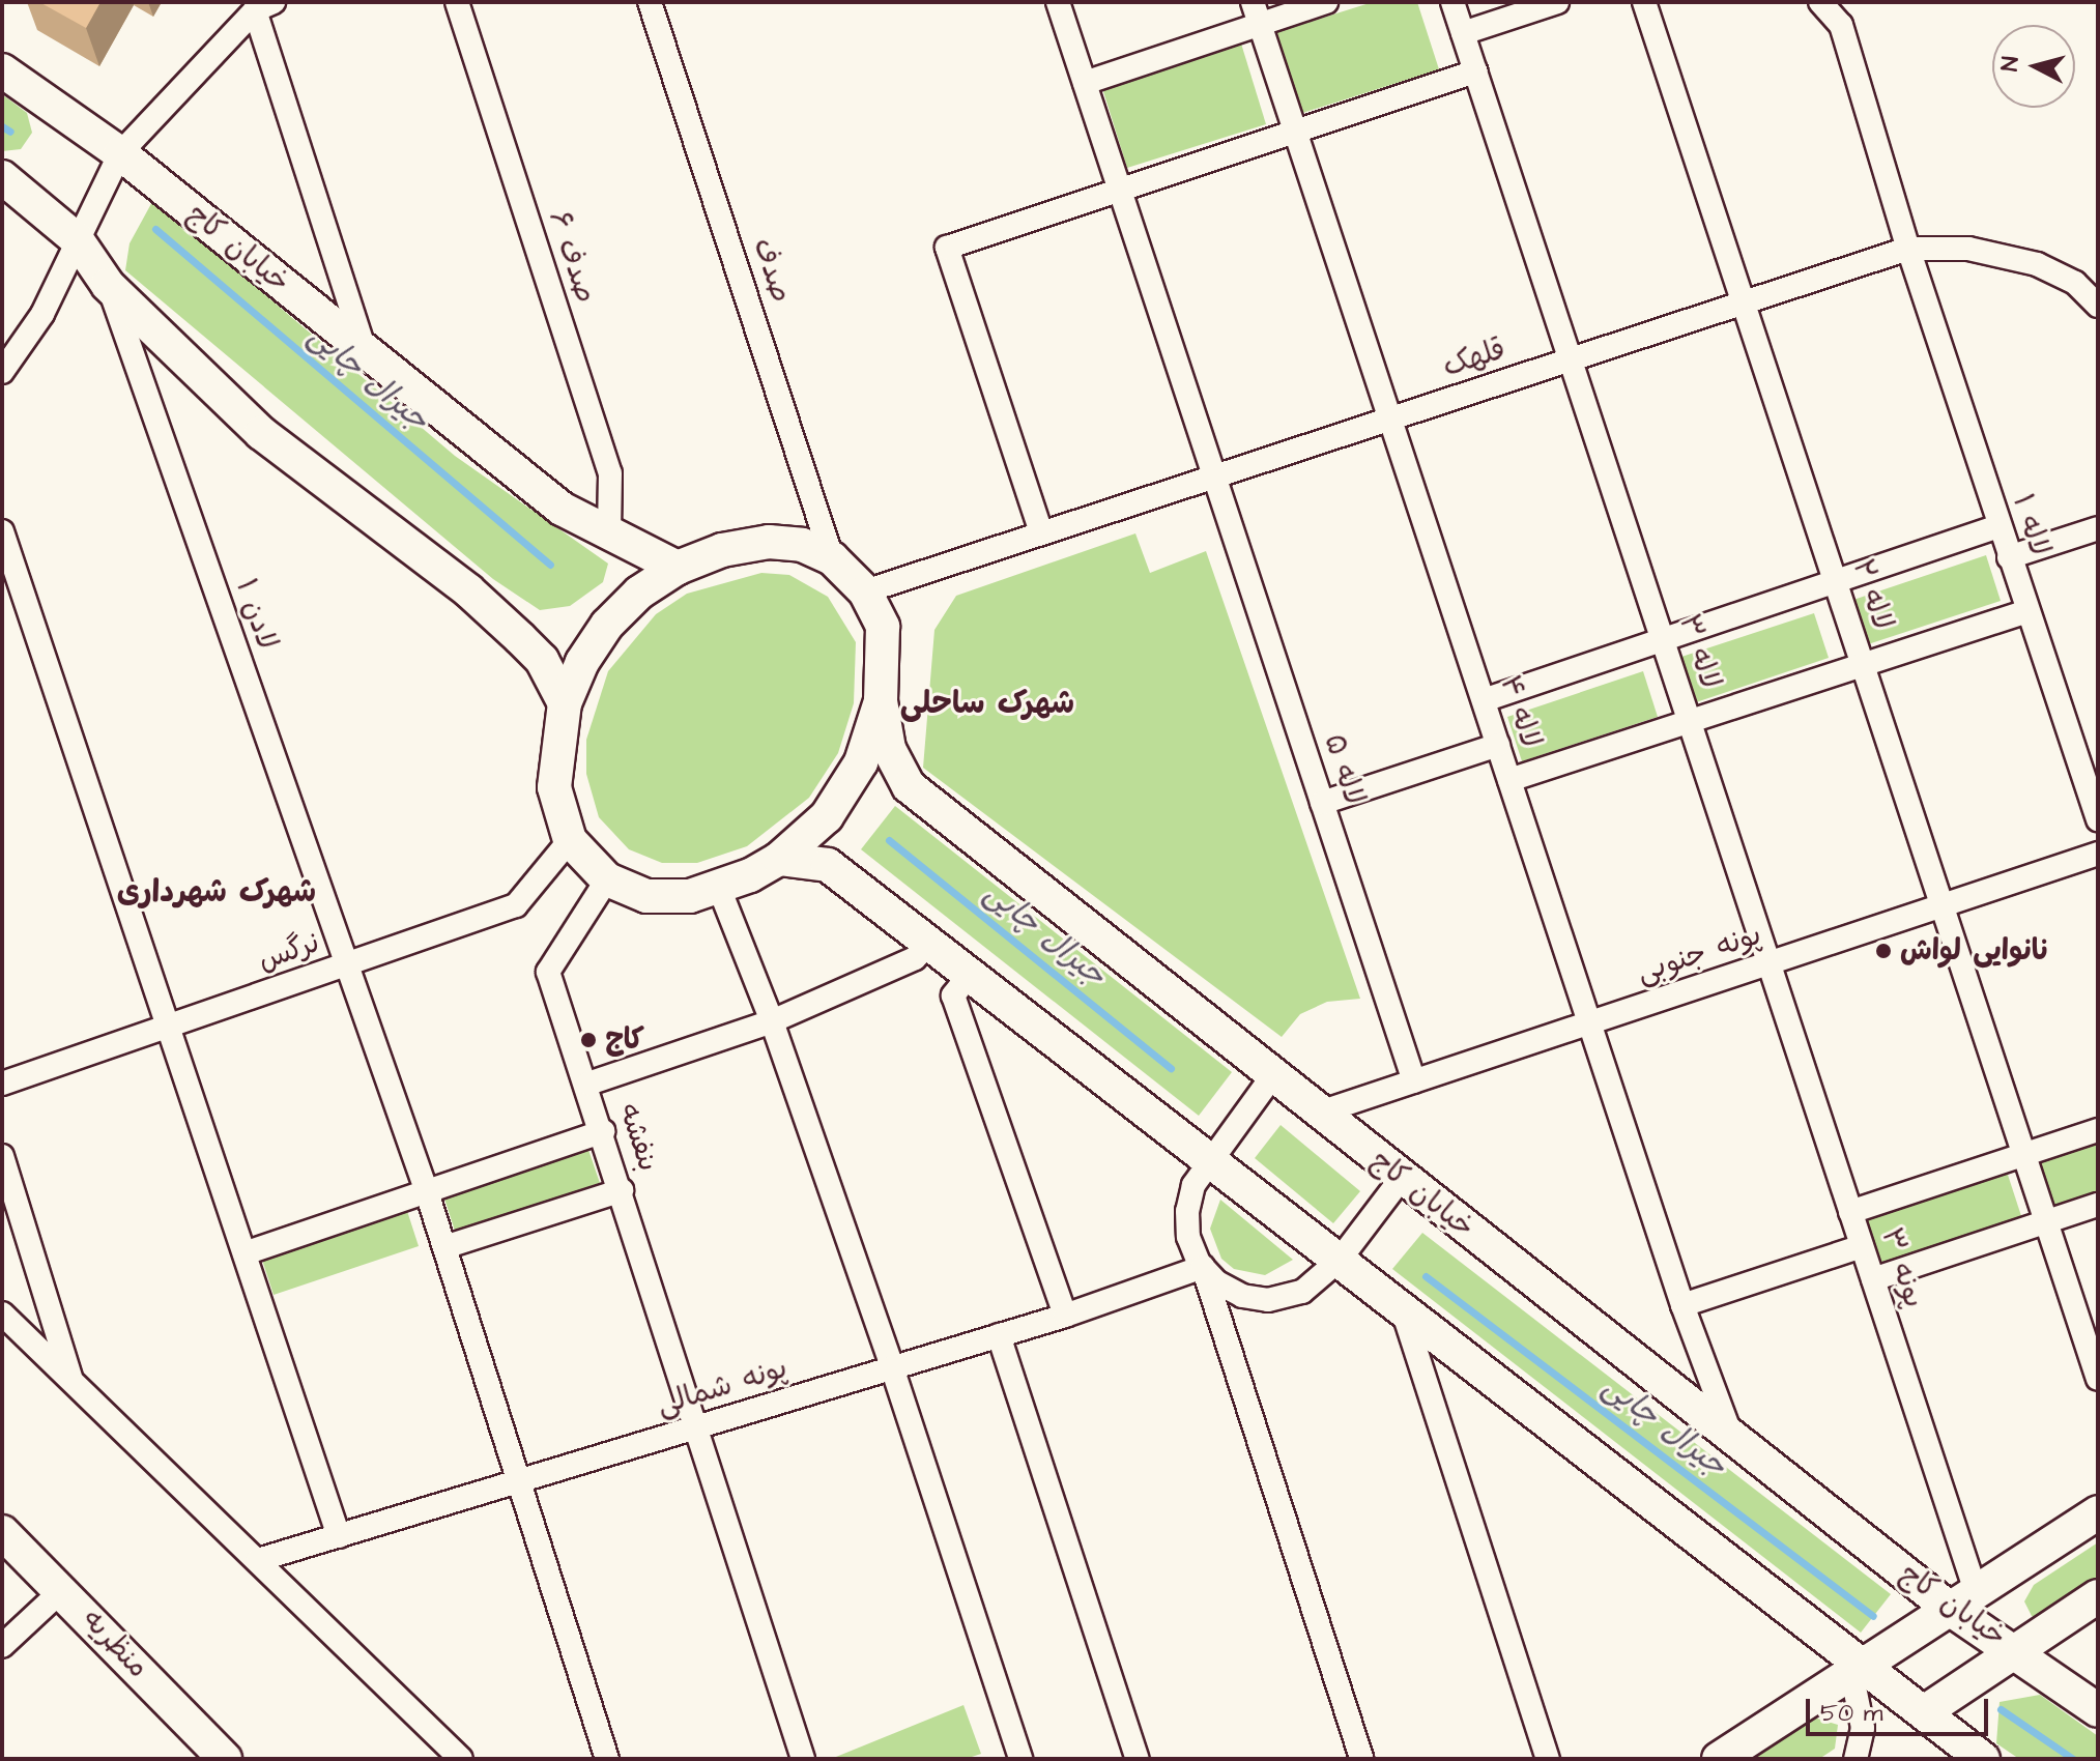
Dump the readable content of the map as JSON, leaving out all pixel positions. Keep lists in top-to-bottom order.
{
  "streets": {
    "main road": ["خیابان کاج", "منظریه"],
    "street": [
      "صدف ۶",
      "صدف",
      "قلهک",
      "لاله ۱",
      "لاله ۲",
      "لادن ۱",
      "لاله ۳",
      "لاله ۴",
      "لاله ۵",
      "نرگس",
      "پونه جنوبی",
      "بنفشه",
      "پونه ۳",
      "پونه شمالی"
    ]
  },
  "crossings": [
    ["خیابان کاج", "صدف ۶"],
    ["خیابان کاج", "لاله ۴"],
    ["خیابان کاج", "پونه جنوبی"],
    ["خیابان کاج", "پونه ۳"],
    ["قلهک", "لاله ۱"],
    ["قلهک", "لاله ۲"],
    ["قلهک", "لاله ۳"],
    ["قلهک", "لاله ۴"],
    ["قلهک", "لاله ۵"],
    ["لاله ۲", "پونه جنوبی"],
    ["لادن ۱", "نرگس"],
    ["لادن ۱", "پونه شمالی"],
    ["لاله ۳", "پونه جنوبی"],
    ["لاله ۳", "پونه ۳"],
    ["لاله ۴", "پونه جنوبی"],
    ["لاله ۵", "پونه جنوبی"],
    ["پونه جنوبی", "پونه ۳"],
    ["بنفشه", "پونه شمالی"]
  ],
  "districts": ["شهرک ساحلی", "شهرک شهرداری"],
  "water": ["جیرال چایی"],
  "places": ["نانوایی لواش", "کاج"],
  "scale_bar": "50 m",
  "north": "left"
}
